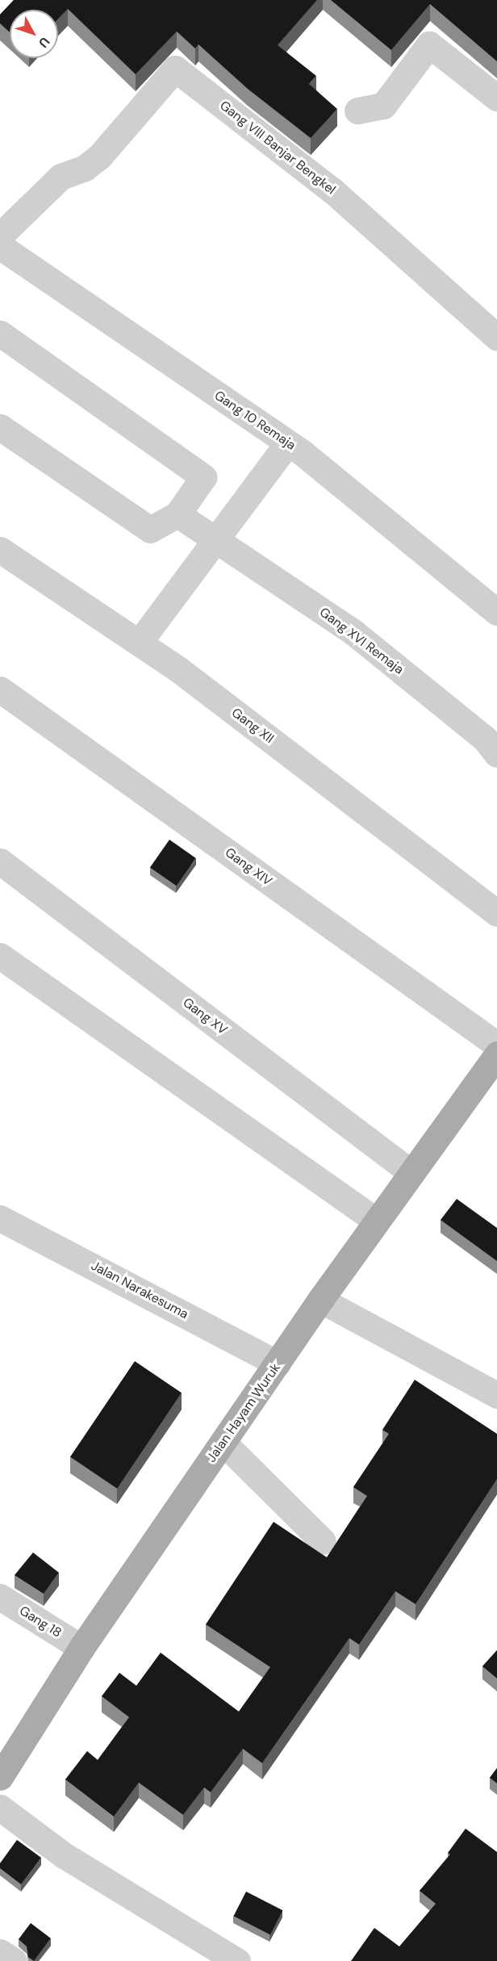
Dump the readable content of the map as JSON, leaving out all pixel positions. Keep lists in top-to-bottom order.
{
  "streets": {
    "main road": ["Jalan Hayam Wuruk"],
    "street": [
      "Gang VIII Banjar Bengkel",
      "Gang 10 Remaja",
      "Gang XVI Remaja",
      "Gang XII",
      "Gang XIV",
      "Gang XV",
      "Jalan Narakesuma",
      "Gang 18"
    ]
  },
  "crossings": [
    ["Gang XV", "Jalan Hayam Wuruk"],
    ["Jalan Narakesuma", "Jalan Hayam Wuruk"],
    ["Jalan Hayam Wuruk", "Gang 18"]
  ],
  "north": "bottom right"
}
